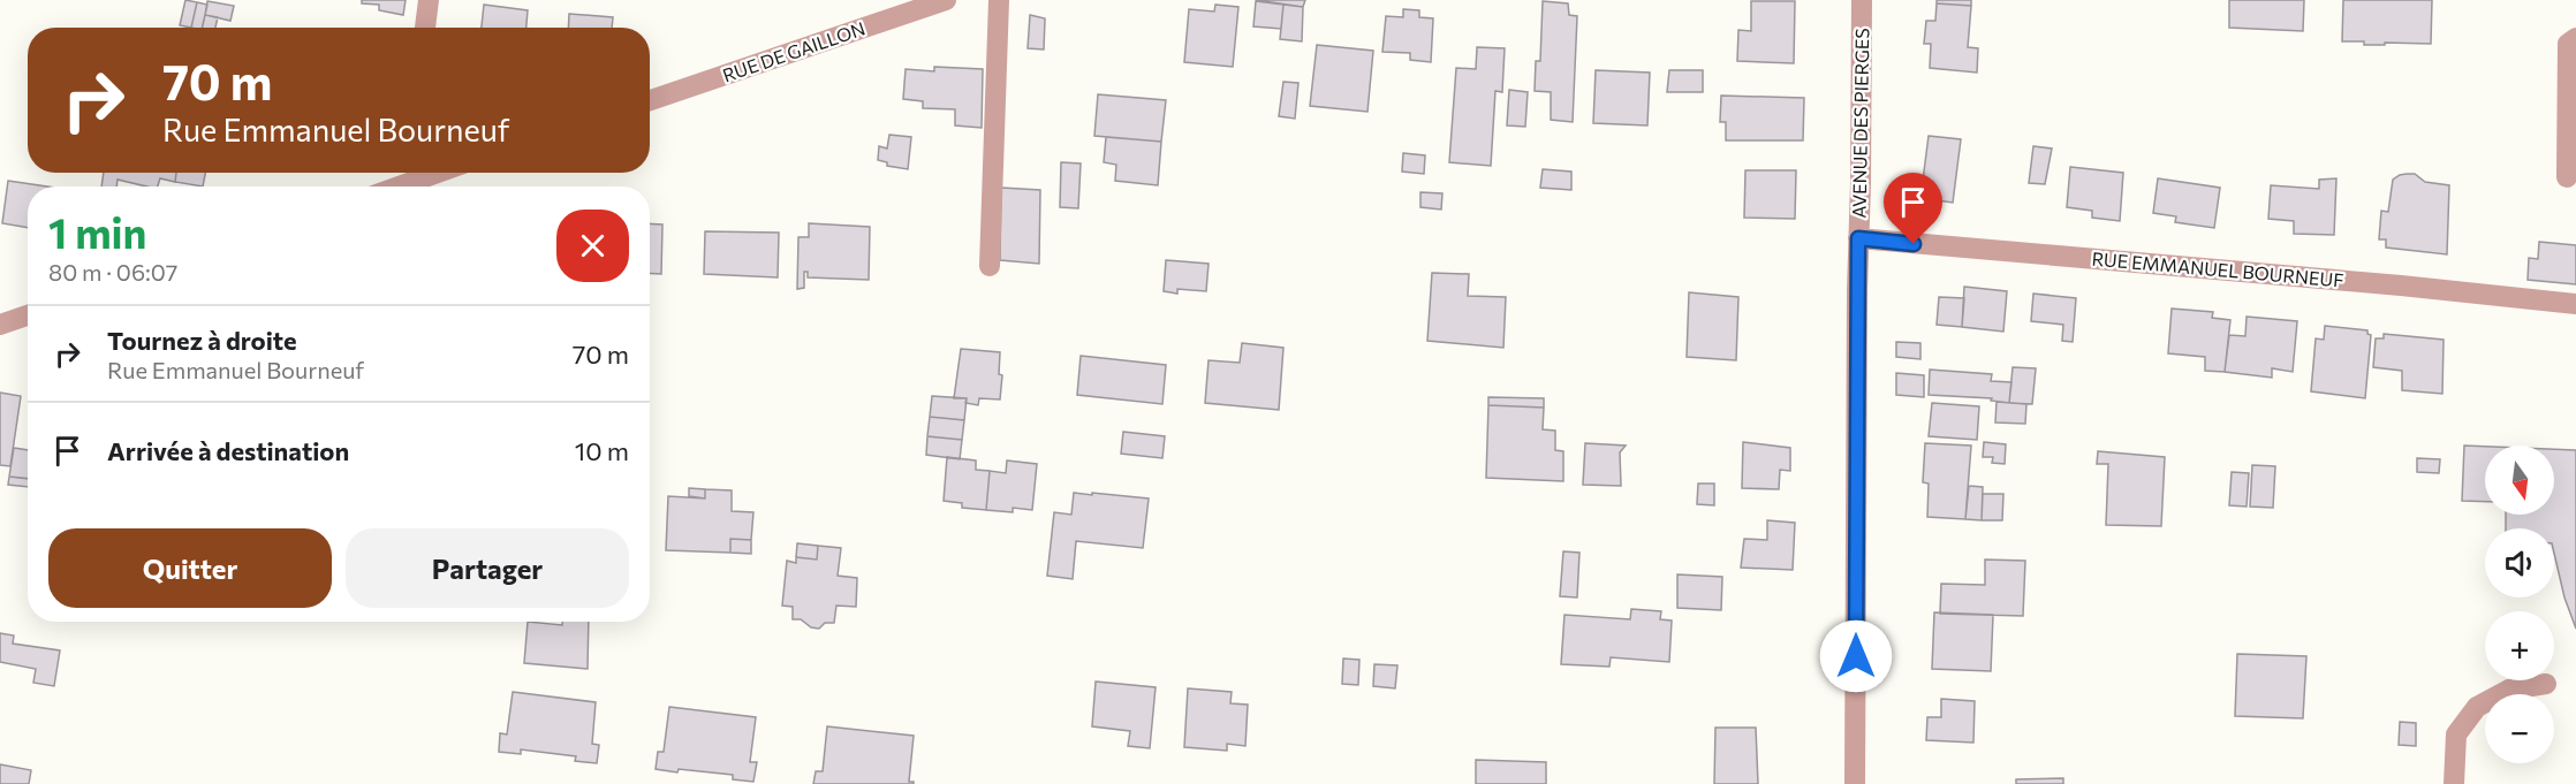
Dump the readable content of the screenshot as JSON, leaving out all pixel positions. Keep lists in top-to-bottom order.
{
  "streets": {
    "street": ["RUE DE GAILLON", "AVENUE DES PIERGES", "RUE EMMANUEL BOURNEUF"]
  },
  "crossings": [
    ["AVENUE DES PIERGES", "RUE EMMANUEL BOURNEUF"]
  ],
  "north": "bottom",
  "page": {
    "turn": ["70 m", "Rue Emmanuel Bourneuf"],
    "heading": ["1 min", "80 m · 06:07"],
    "list": [
      {
        "name": "Tournez à droite",
        "note": "Rue Emmanuel Bourneuf",
        "value": "70 m"
      },
      {
        "name": "Arrivée à destination",
        "value": "10 m"
      }
    ],
    "map_buttons": ["+", "−"],
    "buttons": ["Quitter", "Partager"]
  }
}
